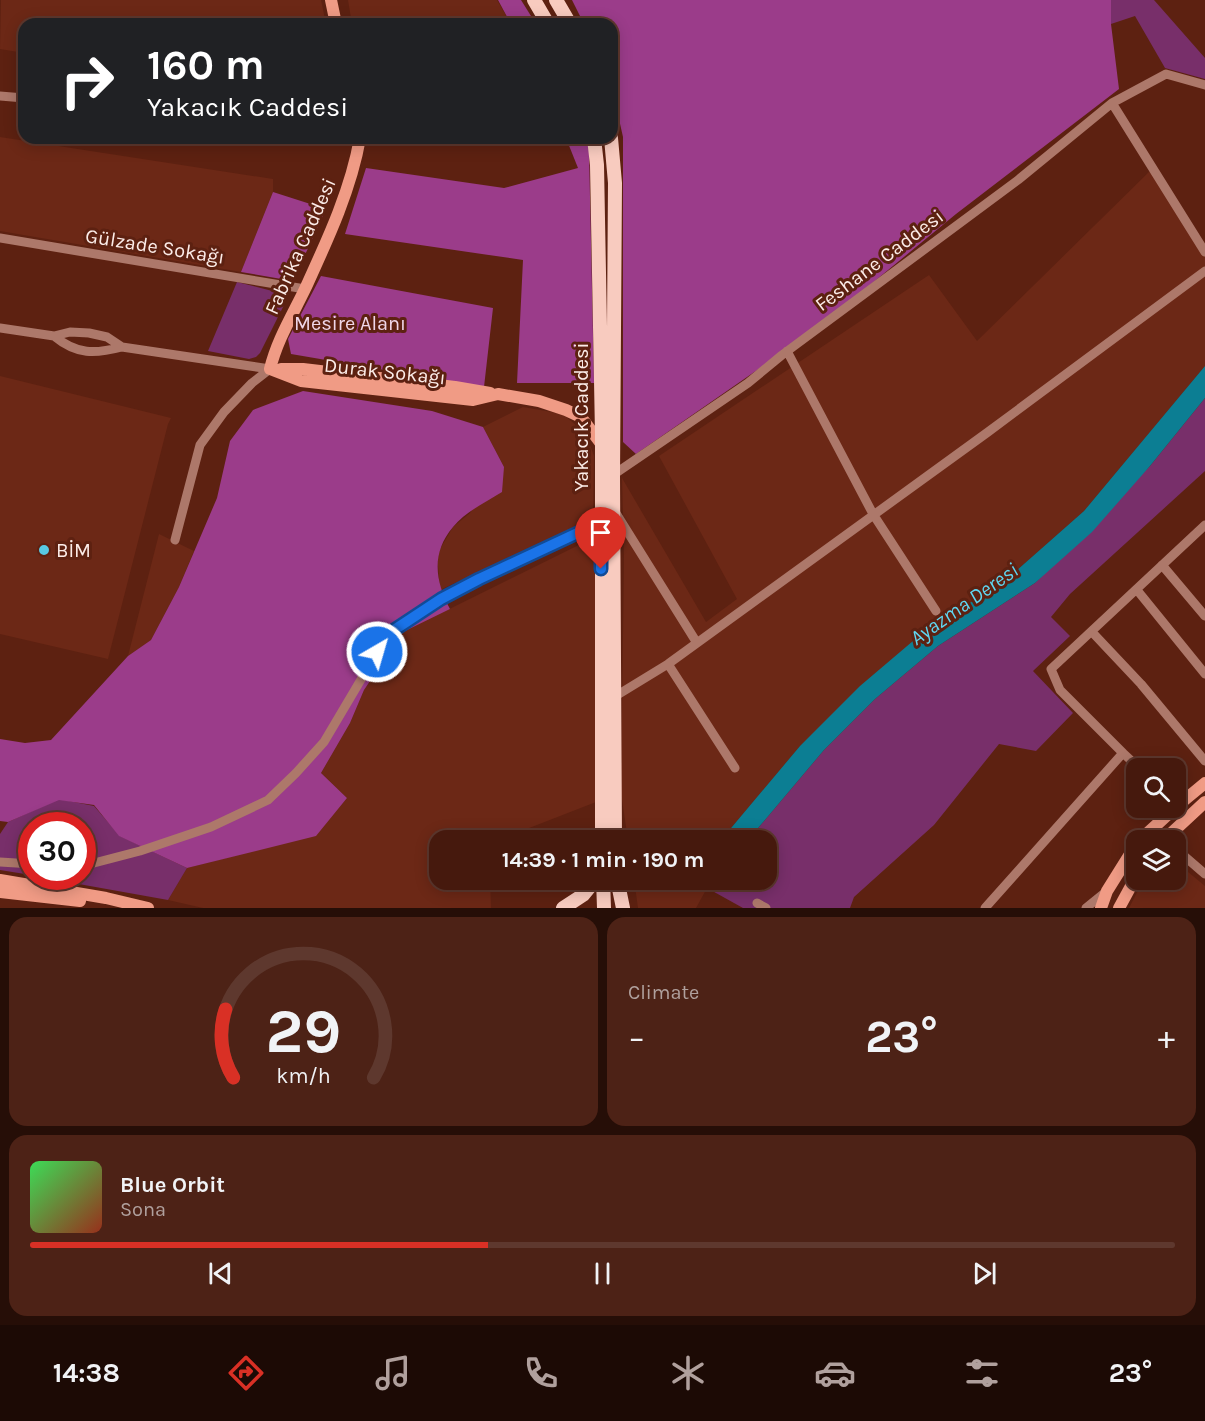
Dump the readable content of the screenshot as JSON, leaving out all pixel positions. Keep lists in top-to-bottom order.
{
  "streets": {
    "main road": ["Fabrika Caddesi", "Durak Sokağı", "Yakacık Caddesi"],
    "street": ["Gülzade Sokağı", "Feshane Caddesi"]
  },
  "crossings": [
    ["Gülzade Sokağı", "Fabrika Caddesi"],
    ["Fabrika Caddesi", "Durak Sokağı"],
    ["Feshane Caddesi", "Yakacık Caddesi"],
    ["Durak Sokağı", "Yakacık Caddesi"]
  ],
  "water": ["Ayazma Deresi"],
  "parks": ["Mesire Alanı"],
  "places": ["BİM"],
  "page": {
    "turn": ["160 m", "Yakacık Caddesi"],
    "limit": "30",
    "trip": "14:39 · 1 min · 190 m",
    "tile": "Climate",
    "heat": ["−", "23°", "+"],
    "song": ["Blue Orbit", "Sona"],
    "tabs": ["14:38", "23°"],
    "gauge": ["29", "km/h"]
  }
}
